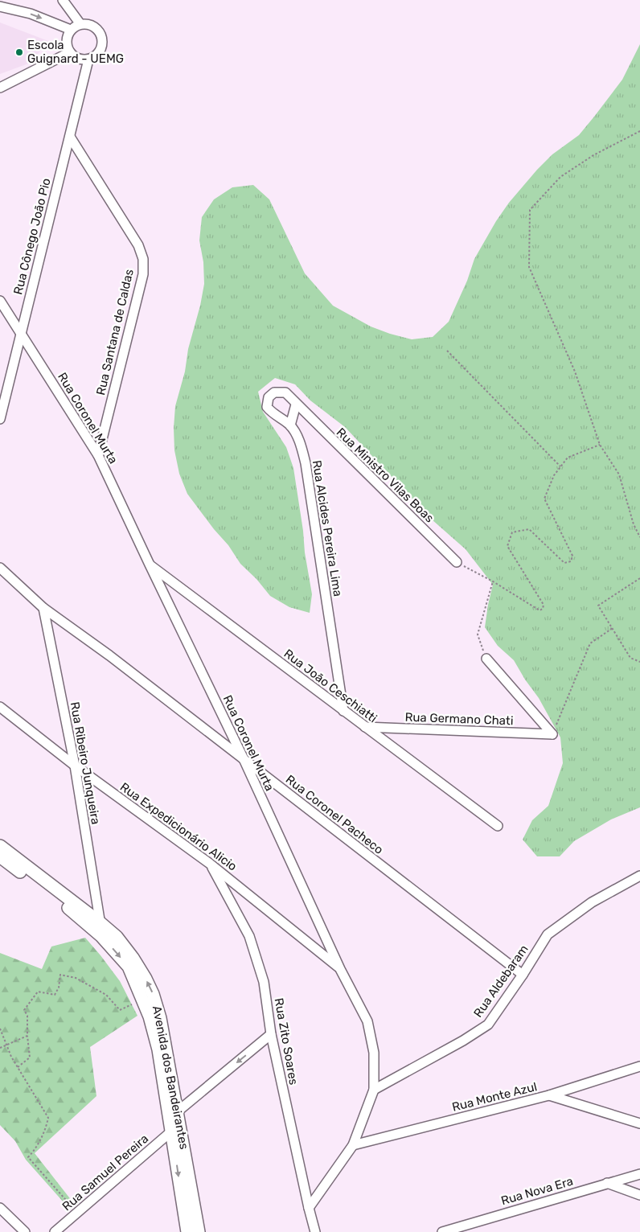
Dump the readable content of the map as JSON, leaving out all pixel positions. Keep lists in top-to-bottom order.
{
  "streets": {
    "street": [
      "Rua Cônego João Pio",
      "Rua Santana de Caldas",
      "Rua Coronel Murta",
      "Rua Ministro Vilas Boas",
      "Rua Alcides Pereira Lima",
      "Rua João Ceschiatti",
      "Rua Germano Chati",
      "Rua Ribeiro Junqueira",
      "Rua Coronel Pacheco",
      "Rua Expedicionário Alicio",
      "Rua Aldebaram",
      "Rua Zito Soares",
      "Avenida dos Bandeirantes",
      "Rua Monte Azul",
      "Rua Samuel Pereira",
      "Rua Nova Era"
    ]
  },
  "crossings": [
    ["Rua Cônego João Pio", "Rua Santana de Caldas"],
    ["Rua Cônego João Pio", "Rua Coronel Murta"],
    ["Rua Santana de Caldas", "Rua Coronel Murta"],
    ["Rua Coronel Murta", "Rua João Ceschiatti"],
    ["Rua Coronel Murta", "Rua Coronel Pacheco"],
    ["Rua Coronel Murta", "Rua Expedicionário Alicio"],
    ["Rua Coronel Murta", "Rua Aldebaram"],
    ["Rua Coronel Murta", "Rua Zito Soares"],
    ["Rua Coronel Murta", "Rua Monte Azul"],
    ["Rua Ministro Vilas Boas", "Rua Alcides Pereira Lima"],
    ["Rua Alcides Pereira Lima", "Rua João Ceschiatti"],
    ["Rua João Ceschiatti", "Rua Germano Chati"],
    ["Rua Ribeiro Junqueira", "Rua Coronel Pacheco"],
    ["Rua Ribeiro Junqueira", "Rua Expedicionário Alicio"],
    ["Rua Ribeiro Junqueira", "Avenida dos Bandeirantes"],
    ["Rua Coronel Pacheco", "Rua Aldebaram"],
    ["Rua Expedicionário Alicio", "Rua Zito Soares"],
    ["Avenida dos Bandeirantes", "Rua Samuel Pereira"]
  ],
  "places": ["Escola Guignard - UEMG"]
}
